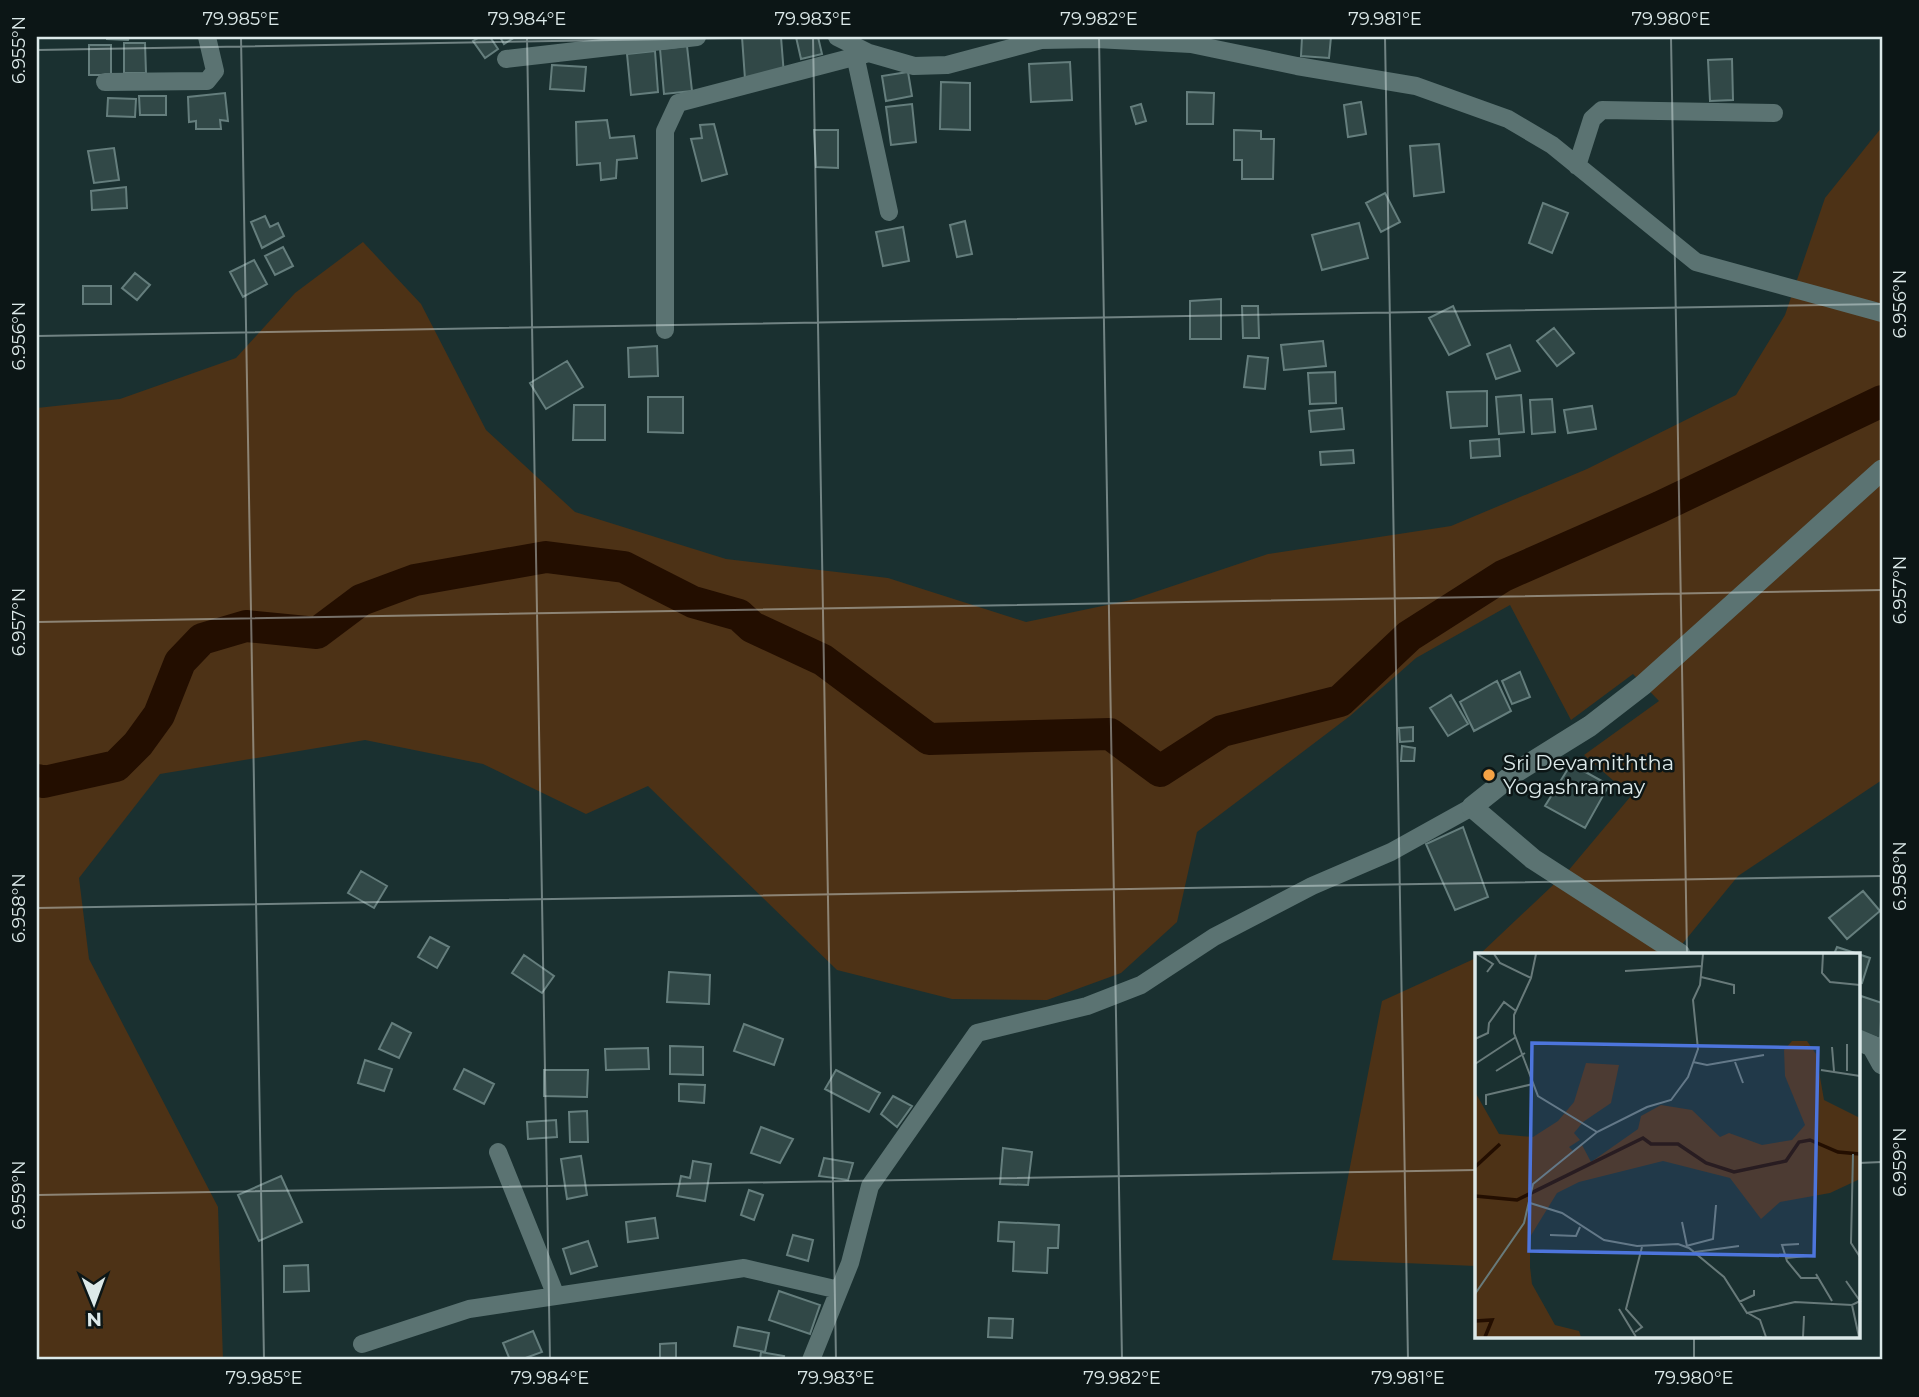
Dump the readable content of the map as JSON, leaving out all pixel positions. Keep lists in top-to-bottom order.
{
  "places": ["Sri Devamiththa Yogashramay"],
  "north": "bottom",
  "coordinates": [
    "79.985°E",
    "79.984°E",
    "79.983°E",
    "79.982°E",
    "79.981°E",
    "79.980°E",
    "6.955°N",
    "6.956°N",
    "6.957°N",
    "6.958°N",
    "6.959°N"
  ]
}
